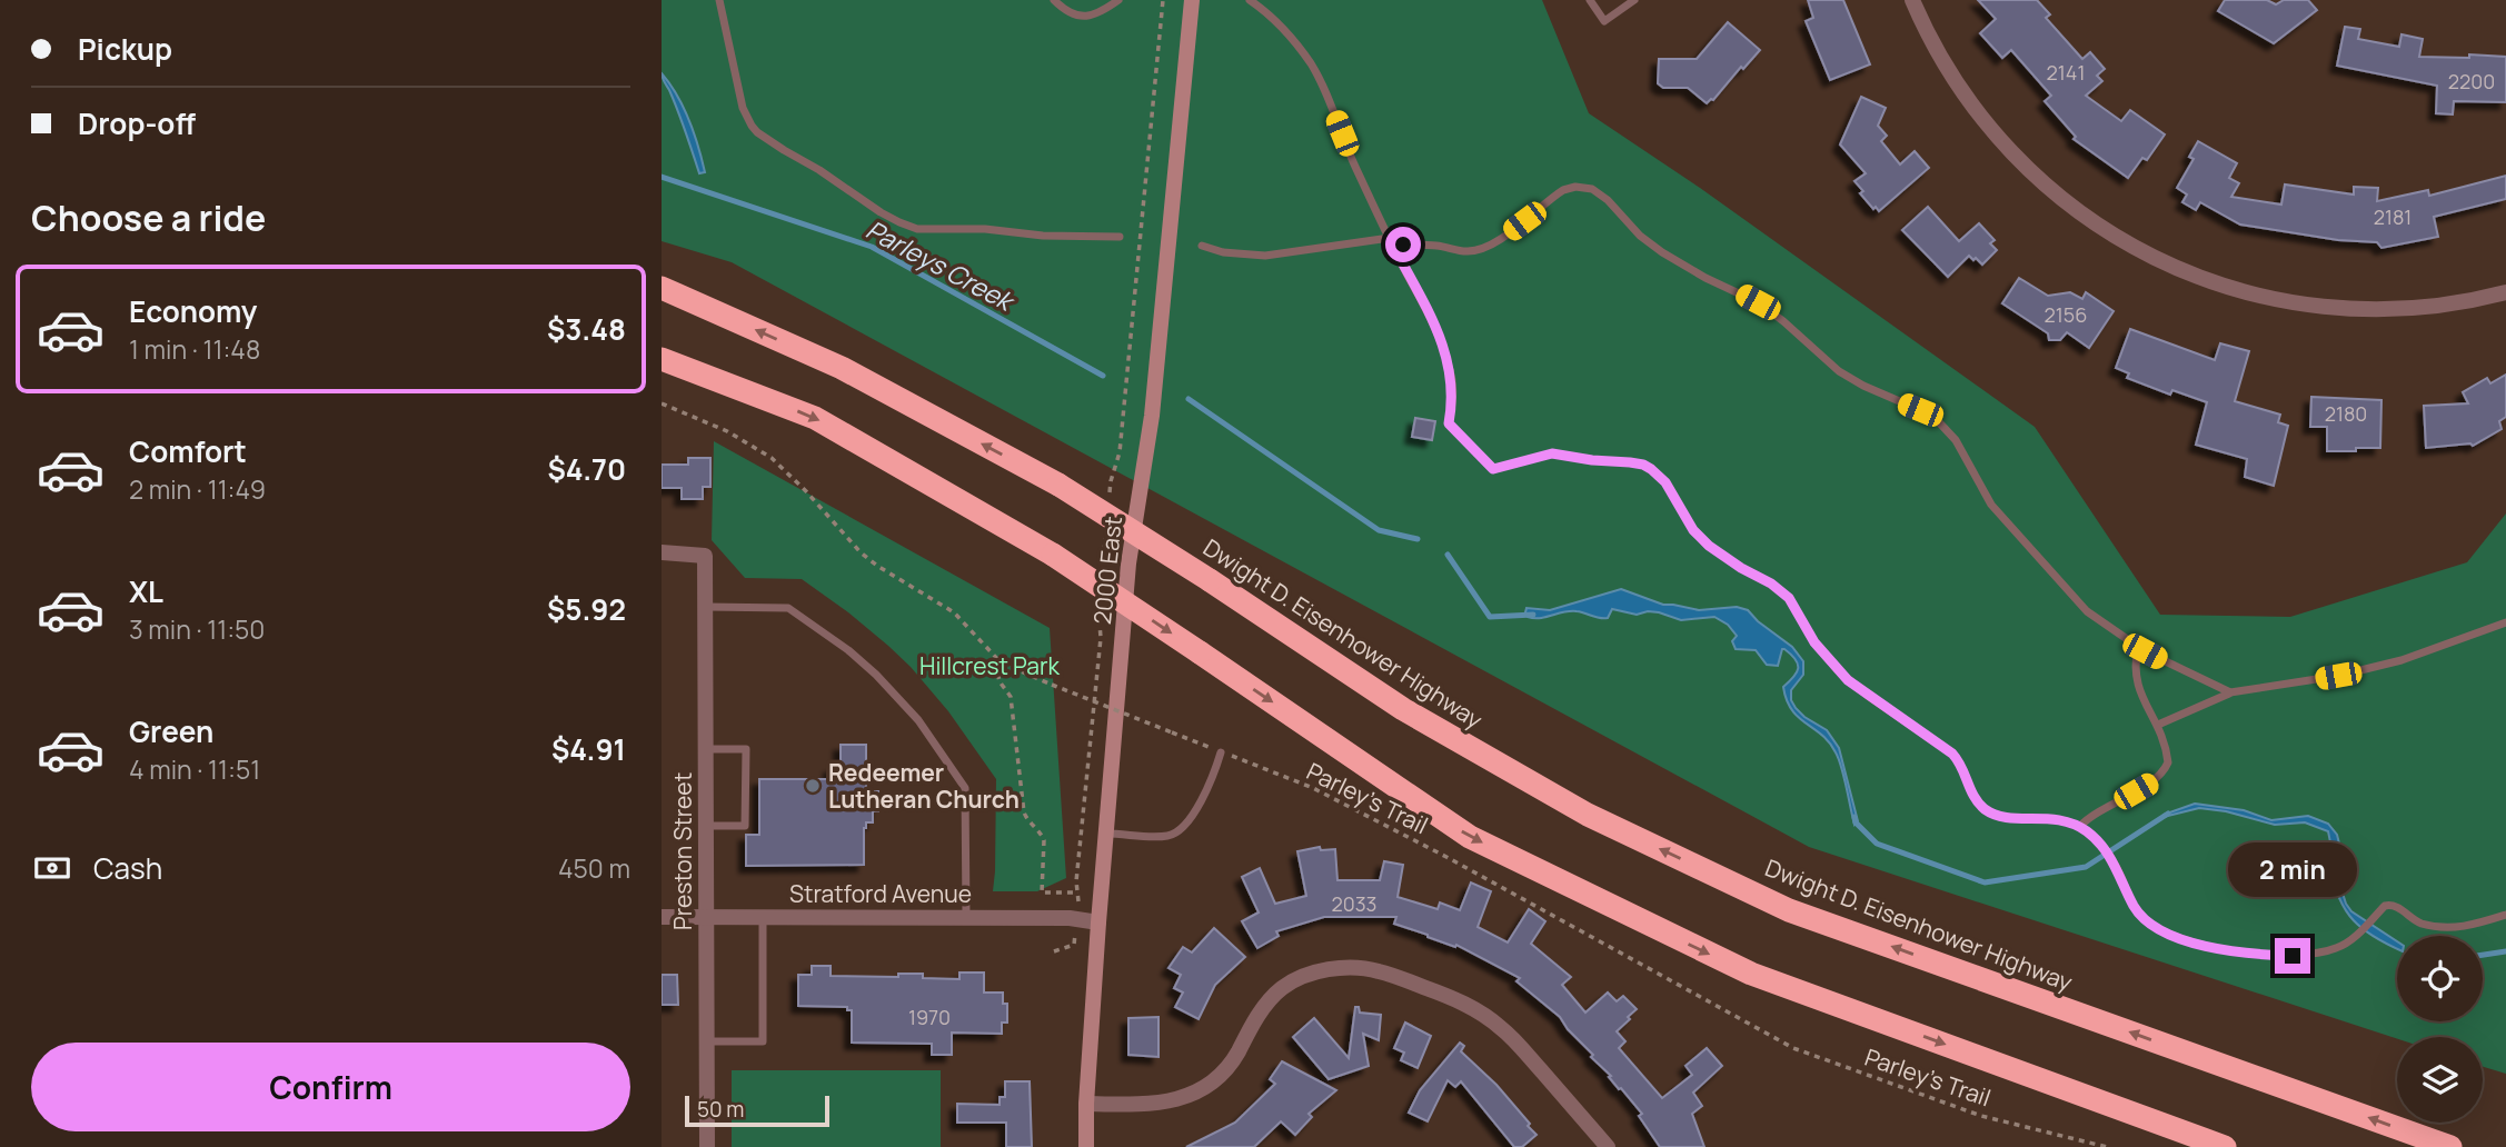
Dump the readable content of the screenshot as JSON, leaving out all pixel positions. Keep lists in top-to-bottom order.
{
  "streets": {
    "highway": ["Dwight D. Eisenhower Highway"],
    "street": ["2000 East", "Preston Street", "Stratford Avenue"],
    "path": ["Parley's Trail"]
  },
  "crossings": [
    ["2000 East", "Stratford Avenue"],
    ["Preston Street", "Stratford Avenue"]
  ],
  "water": ["Parleys Creek"],
  "parks": ["Hillcrest Park"],
  "places": ["Redeemer Lutheran Church"],
  "house_numbers": [
    "2141",
    "2200",
    "2181",
    "2156",
    "2180",
    "2033",
    "1970"
  ],
  "scale_bar": "50 m",
  "page": {
    "banner": ["Pickup", "Drop-off"],
    "heading": "Choose a ride",
    "list": [
      {
        "name": "Economy",
        "note": "1 min · 11:48",
        "value": "$3.48"
      },
      {
        "name": "Comfort",
        "note": "2 min · 11:49",
        "value": "$4.70"
      },
      {
        "name": "XL",
        "note": "3 min · 11:50",
        "value": "$5.92"
      },
      {
        "name": "Green",
        "note": "4 min · 11:51",
        "value": "$4.91"
      }
    ],
    "pay": ["Cash", "450 m"],
    "bubble": "2 min",
    "buttons": "Confirm",
    "scale": "50 m"
  }
}
